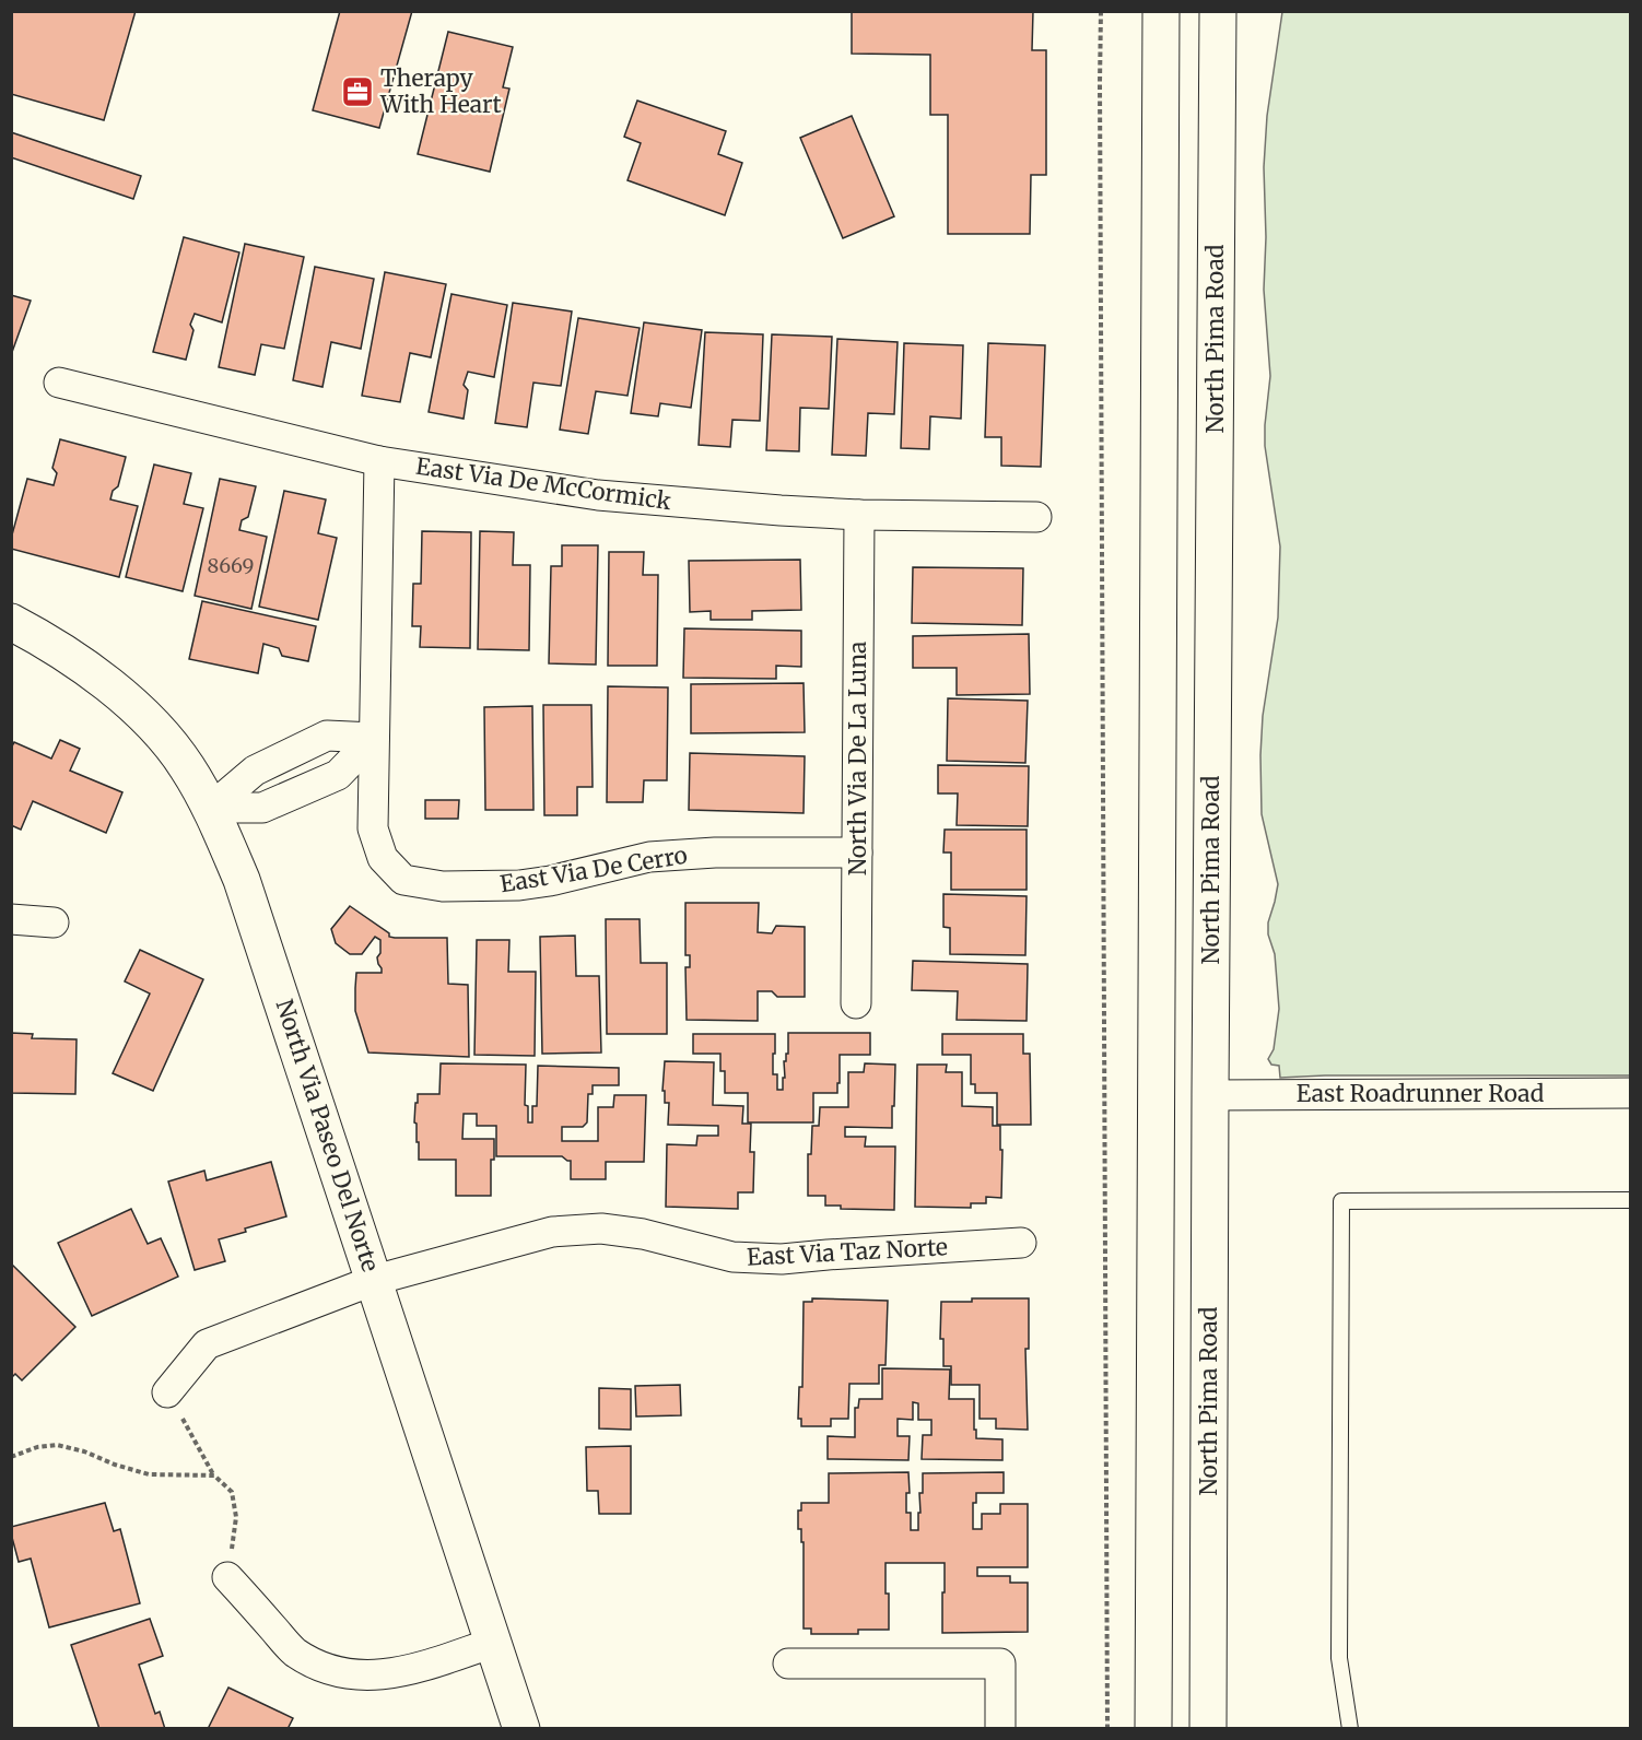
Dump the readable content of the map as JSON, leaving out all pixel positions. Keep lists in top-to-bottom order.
{
  "streets": {
    "main road": ["North Pima Road", "North Via Paseo Del Norte"],
    "street": [
      "East Via De McCormick",
      "North Via De La Luna",
      "East Via De Cerro",
      "East Roadrunner Road",
      "East Via Taz Norte"
    ]
  },
  "crossings": [
    ["North Pima Road", "East Roadrunner Road"],
    ["East Via De McCormick", "North Via De La Luna"],
    ["East Via De McCormick", "East Via De Cerro"],
    ["North Via De La Luna", "East Via De Cerro"],
    ["North Via Paseo Del Norte", "East Via Taz Norte"]
  ],
  "places": {
    "office": ["Therapy With Heart"]
  },
  "house_numbers": ["8669"]
}
